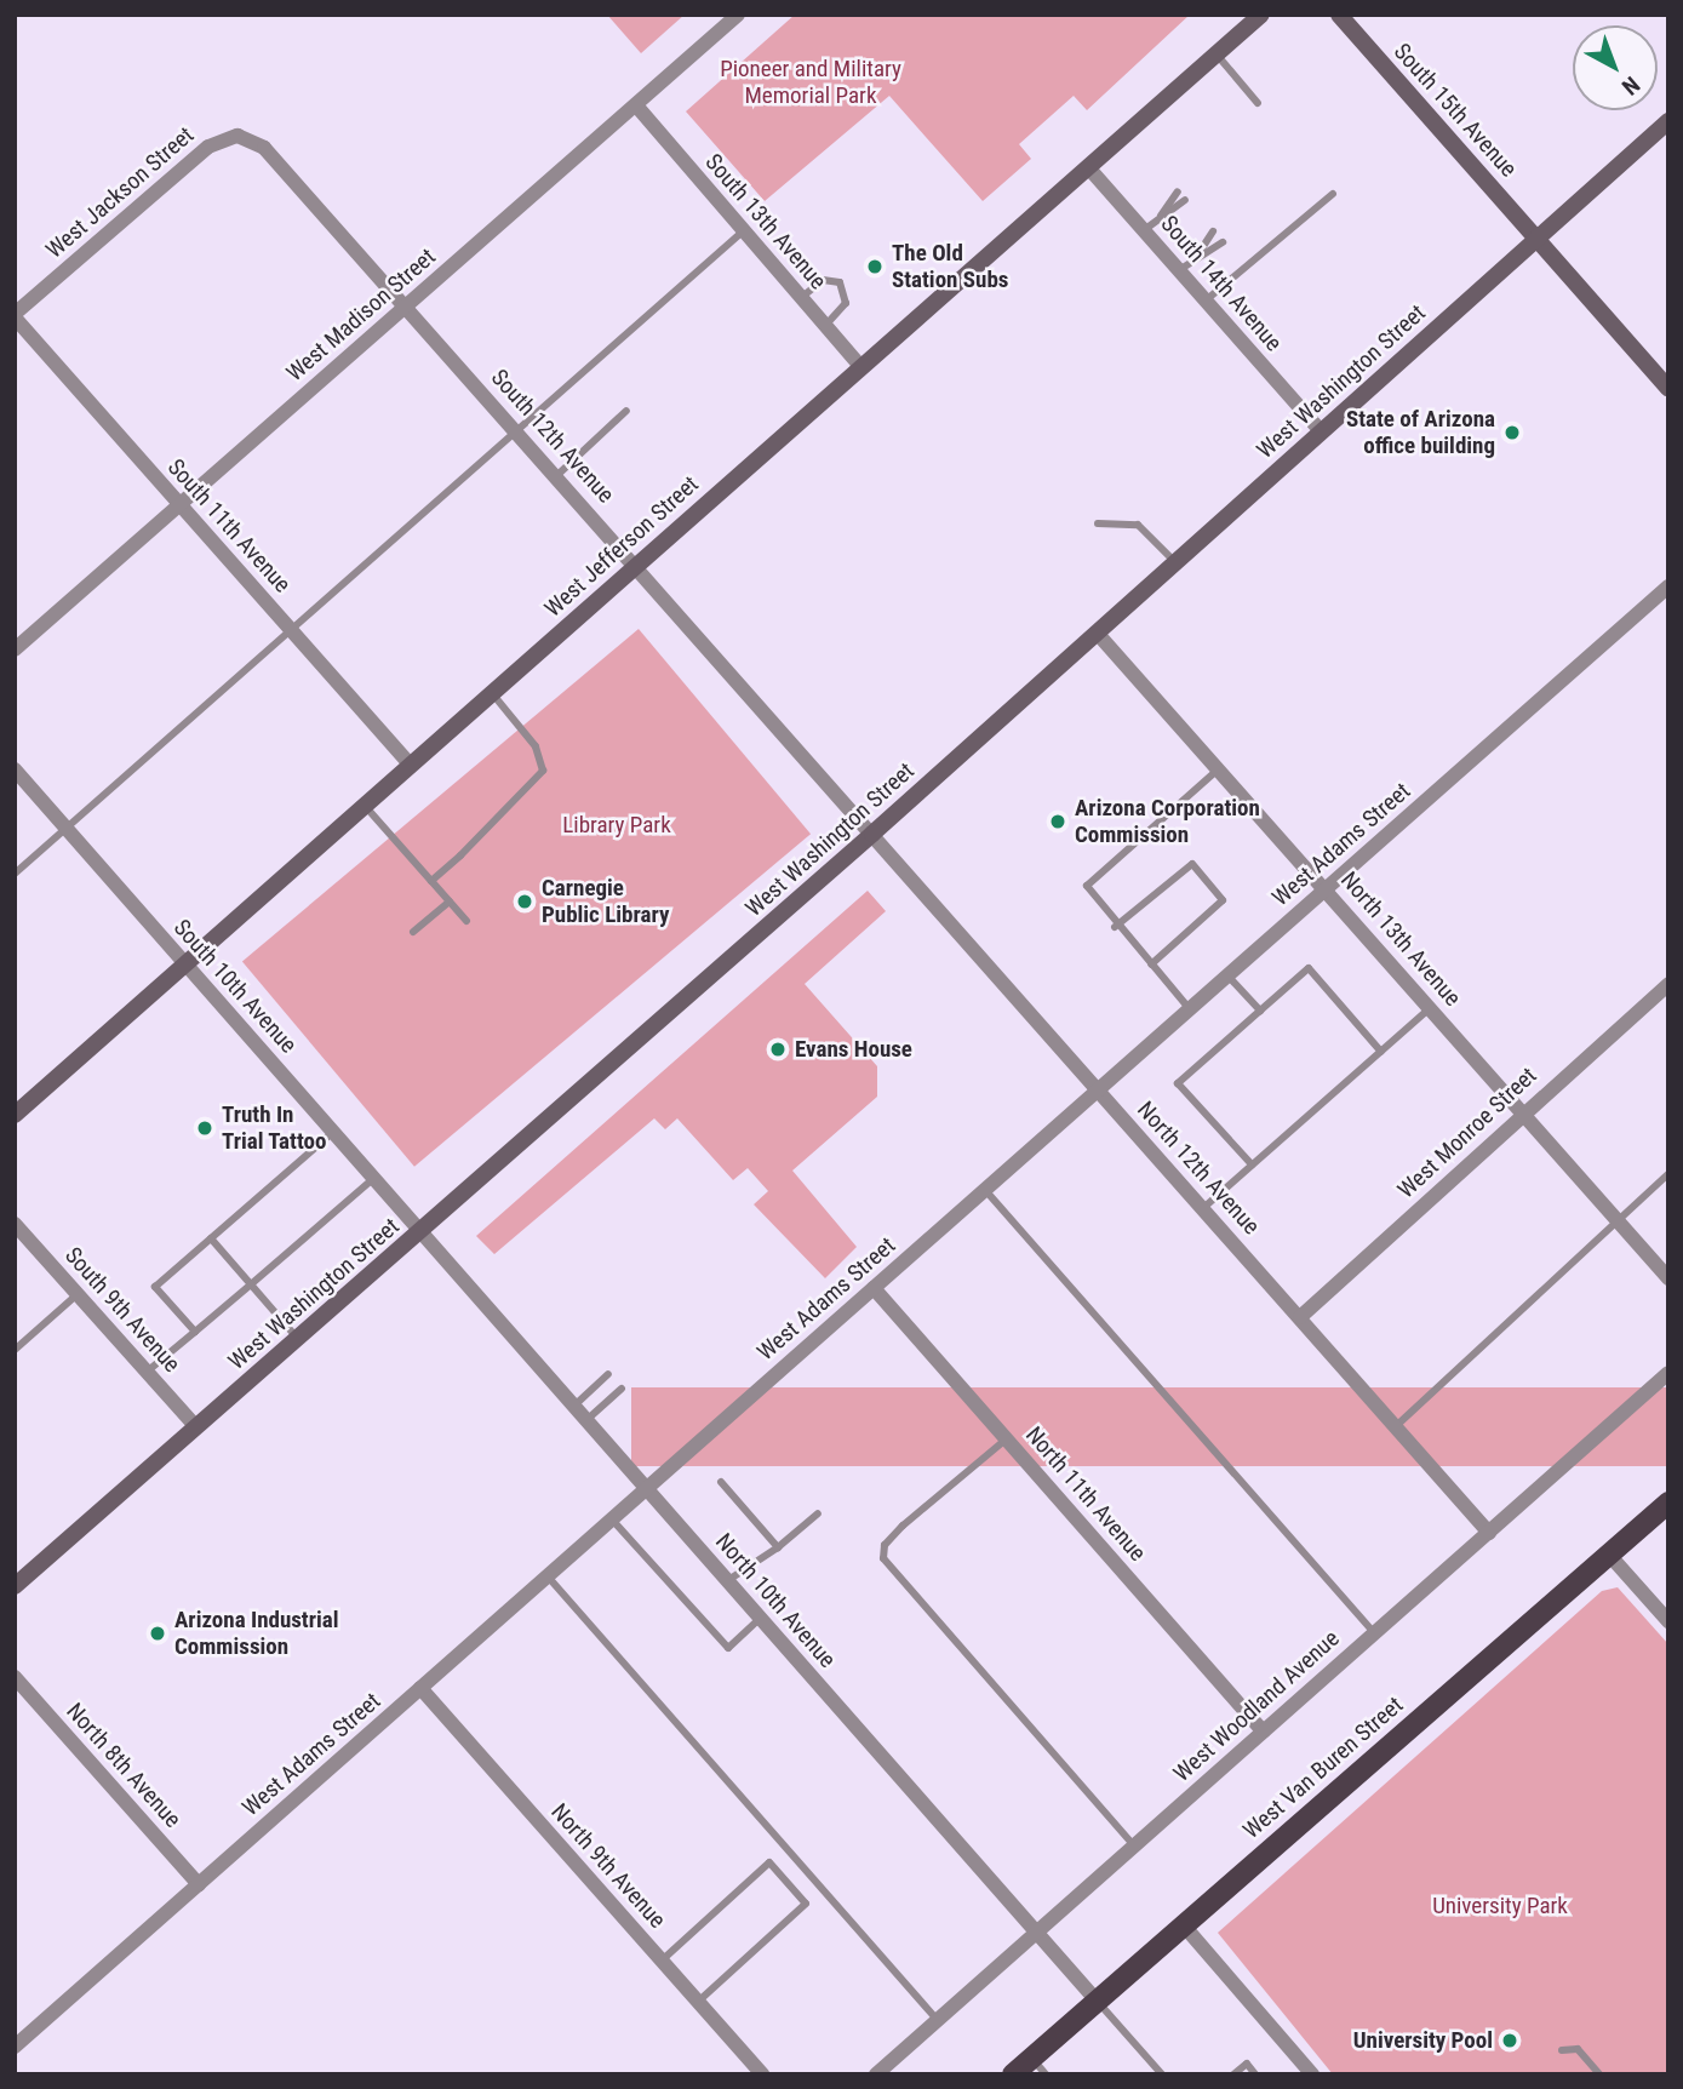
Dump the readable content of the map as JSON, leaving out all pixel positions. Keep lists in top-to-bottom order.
{
  "streets": {
    "main road": [
      "South 15th Avenue",
      "West Washington Street",
      "West Jefferson Street",
      "West Van Buren Street"
    ],
    "street": [
      "West Jackson Street",
      "South 13th Avenue",
      "South 14th Avenue",
      "West Madison Street",
      "South 12th Avenue",
      "South 11th Avenue",
      "West Adams Street",
      "North 13th Avenue",
      "South 10th Avenue",
      "West Monroe Street",
      "North 12th Avenue",
      "South 9th Avenue",
      "North 11th Avenue",
      "North 10th Avenue",
      "West Woodland Avenue",
      "North 8th Avenue",
      "North 9th Avenue"
    ]
  },
  "crossings": [
    ["South 15th Avenue", "West Washington Street"],
    ["West Jackson Street", "South 12th Avenue"],
    ["West Jackson Street", "South 11th Avenue"],
    ["South 13th Avenue", "West Madison Street"],
    ["South 13th Avenue", "West Jefferson Street"],
    ["South 14th Avenue", "West Washington Street"],
    ["South 14th Avenue", "West Jefferson Street"],
    ["West Madison Street", "South 12th Avenue"],
    ["West Madison Street", "South 11th Avenue"],
    ["West Washington Street", "South 12th Avenue"],
    ["West Washington Street", "North 13th Avenue"],
    ["West Washington Street", "South 10th Avenue"],
    ["West Washington Street", "North 12th Avenue"],
    ["West Washington Street", "South 9th Avenue"],
    ["West Washington Street", "North 10th Avenue"],
    ["South 12th Avenue", "West Jefferson Street"],
    ["South 12th Avenue", "North 12th Avenue"],
    ["South 11th Avenue", "West Jefferson Street"],
    ["West Jefferson Street", "South 10th Avenue"],
    ["West Adams Street", "North 13th Avenue"],
    ["West Adams Street", "North 12th Avenue"],
    ["West Adams Street", "North 11th Avenue"],
    ["West Adams Street", "North 10th Avenue"],
    ["West Adams Street", "North 8th Avenue"],
    ["West Adams Street", "North 9th Avenue"],
    ["North 13th Avenue", "West Monroe Street"],
    ["South 10th Avenue", "North 10th Avenue"],
    ["West Monroe Street", "North 12th Avenue"],
    ["North 12th Avenue", "West Woodland Avenue"],
    ["North 11th Avenue", "West Woodland Avenue"],
    ["North 10th Avenue", "West Woodland Avenue"],
    ["North 10th Avenue", "West Van Buren Street"]
  ],
  "parks": ["Pioneer and Military Memorial Park", "Library Park", "University Park"],
  "places": [
    "The Old Station Subs",
    "State of Arizona office building",
    "Arizona Corporation Commission",
    "Carnegie Public Library",
    "Evans House",
    "Truth In Trial Tattoo",
    "Arizona Industrial Commission",
    "University Pool"
  ],
  "north": "bottom right"
}
